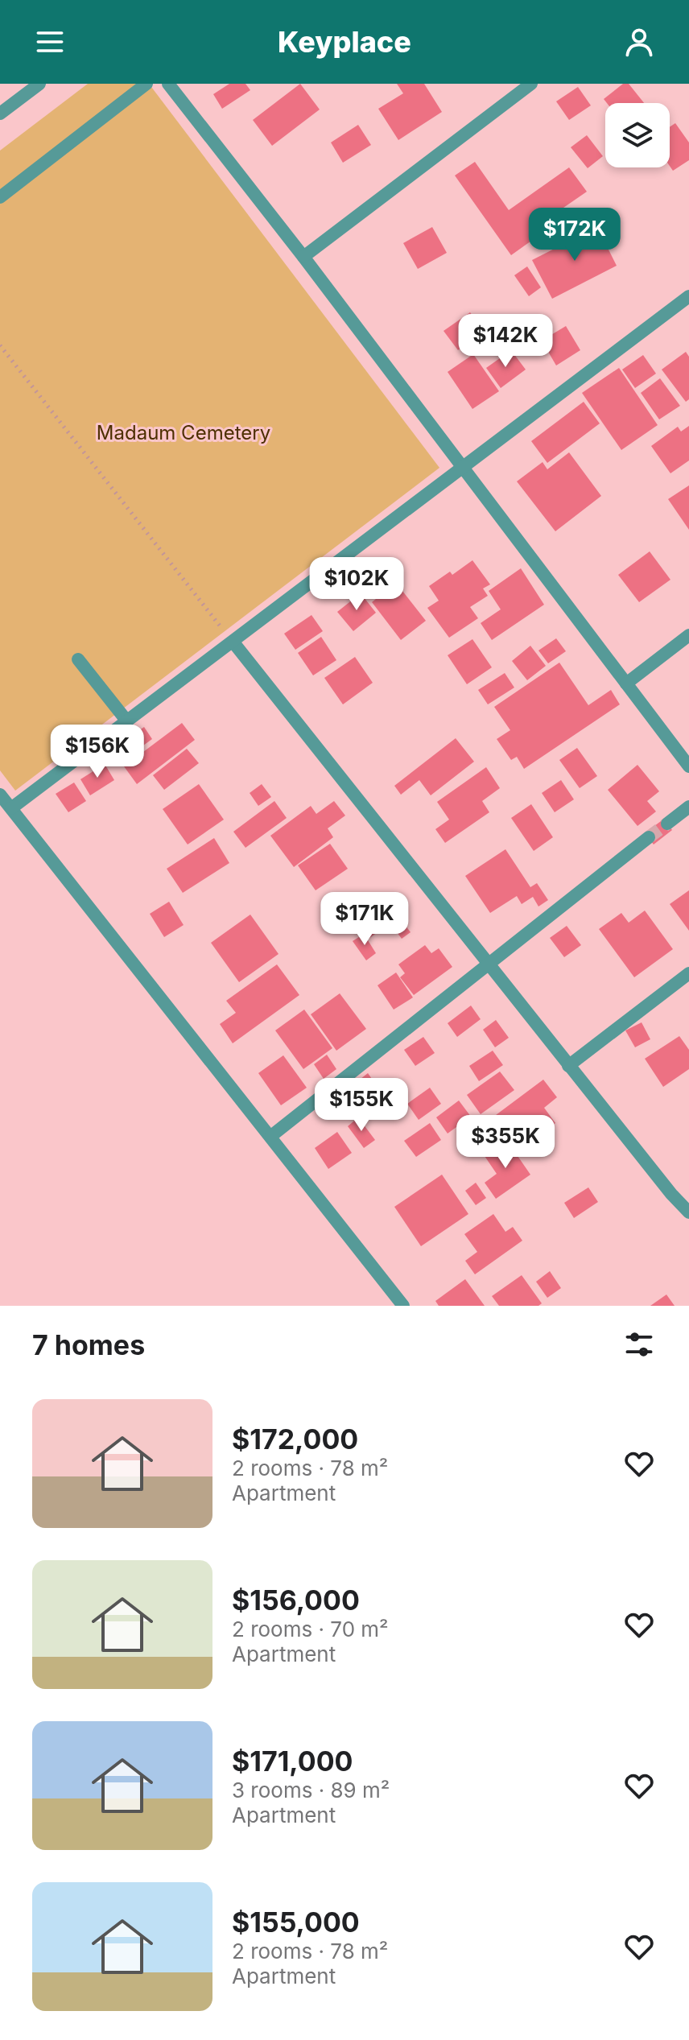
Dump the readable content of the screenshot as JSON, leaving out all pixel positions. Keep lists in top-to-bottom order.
{
  "parks": ["Madaum Cemetery"],
  "page": {
    "header": "Keyplace",
    "price": [
      "$172K",
      "$142K",
      "$102K",
      "$156K",
      "$171K",
      "$155K",
      "$355K"
    ],
    "heading": "7 homes",
    "list": [
      {
        "name": "$172,000",
        "note": "2 rooms · 78 m² · Apartment"
      },
      {
        "name": "$156,000",
        "note": "2 rooms · 70 m² · Apartment"
      },
      {
        "name": "$171,000",
        "note": "3 rooms · 89 m² · Apartment"
      },
      {
        "name": "$155,000",
        "note": "2 rooms · 78 m² · Apartment"
      }
    ]
  }
}
